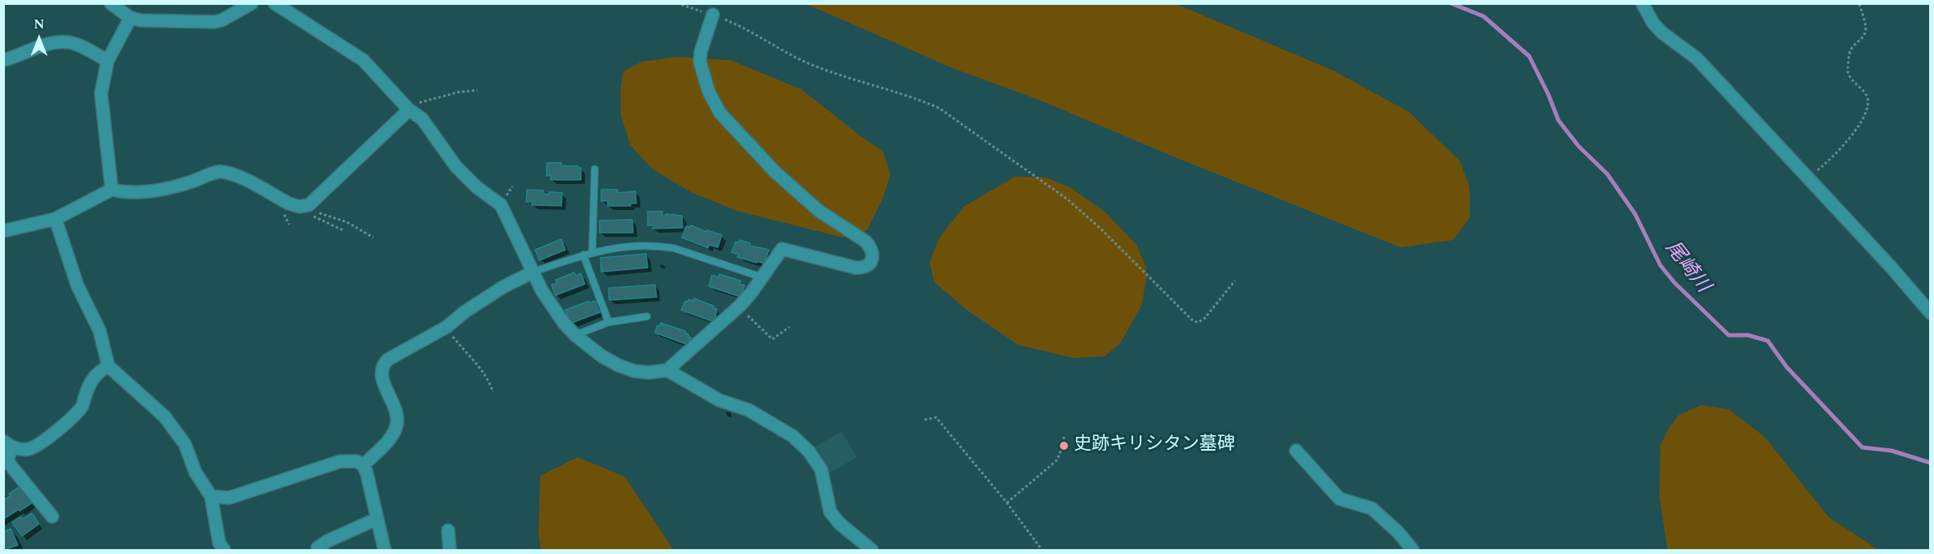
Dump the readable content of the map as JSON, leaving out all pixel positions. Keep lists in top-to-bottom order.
{
  "water": ["尾崎川"],
  "places": ["史跡キリシタン墓碑"],
  "north": "top"
}
